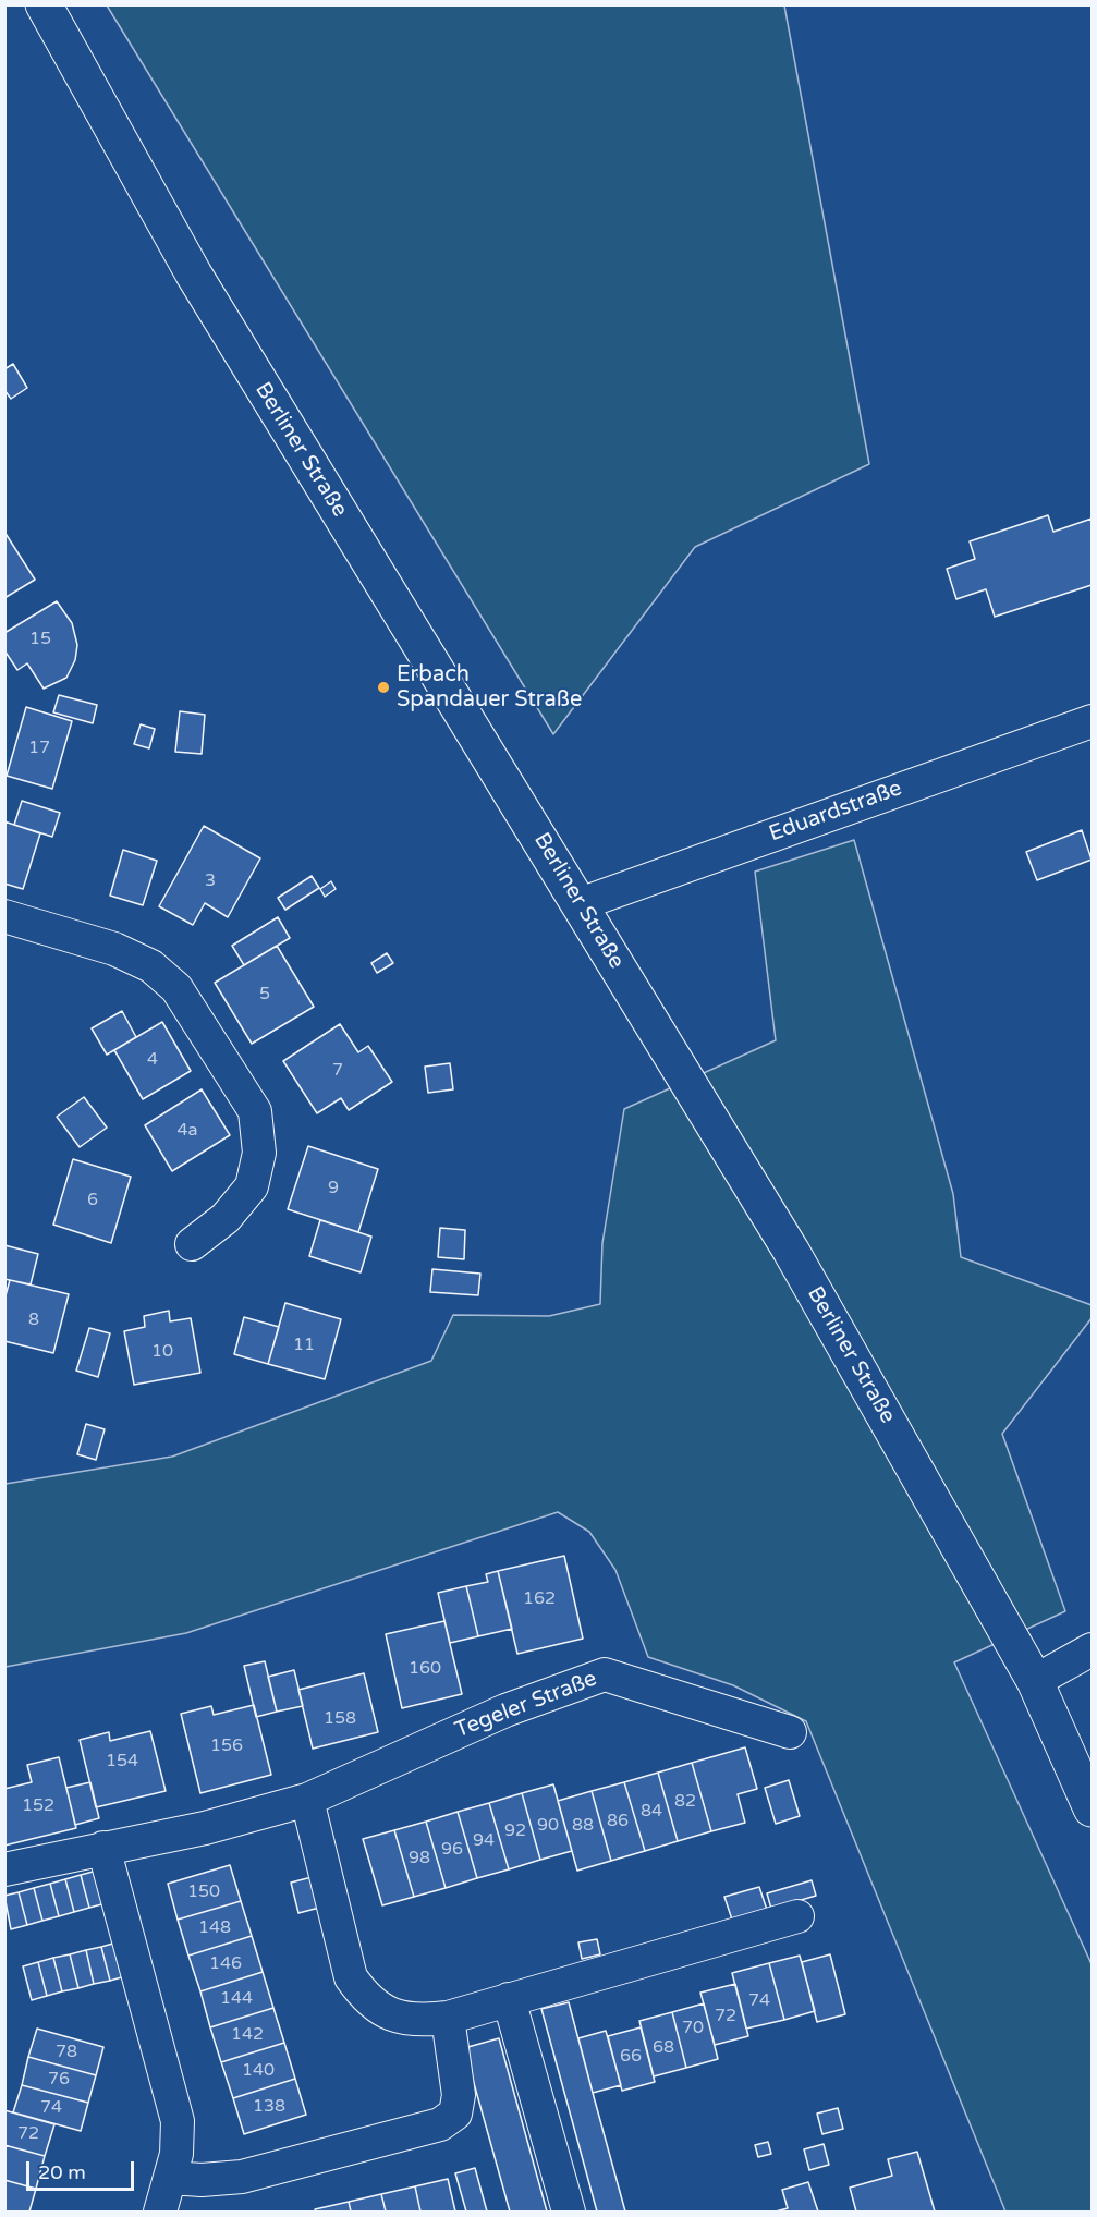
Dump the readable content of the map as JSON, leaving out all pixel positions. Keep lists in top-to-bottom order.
{
  "streets": {
    "street": ["Berliner Straße", "Eduardstraße", "Tegeler Straße"]
  },
  "crossings": [
    ["Berliner Straße", "Eduardstraße"]
  ],
  "places": ["Erbach Spandauer Straße"],
  "house_numbers": [
    "15",
    "17",
    "3",
    "5",
    "4",
    "7",
    "4a",
    "9",
    "6",
    "8",
    "11",
    "10",
    "162",
    "160",
    "158",
    "156",
    "154",
    "82",
    "152",
    "84",
    "86",
    "90",
    "88",
    "92",
    "94",
    "96",
    "98",
    "150",
    "148",
    "146",
    "144",
    "74",
    "72",
    "70",
    "142",
    "68",
    "78",
    "66",
    "140",
    "76",
    "138",
    "74",
    "72"
  ],
  "scale_bar": "20 m"
}
